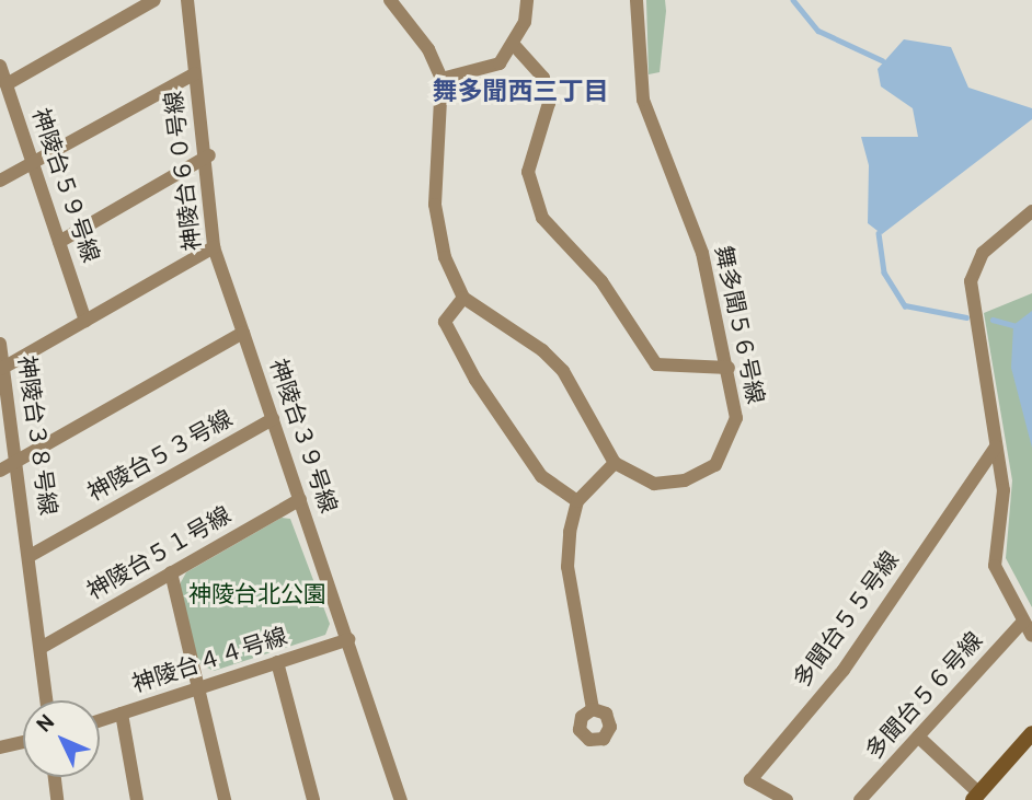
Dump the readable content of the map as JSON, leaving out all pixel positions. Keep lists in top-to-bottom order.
{
  "streets": {
    "street": [
      "神陵台６０号線",
      "神陵台５９号線",
      "舞多聞５６号線",
      "神陵台３８号線",
      "神陵台３９号線",
      "神陵台５３号線",
      "神陵台５１号線",
      "多聞台５５号線",
      "神陵台４４号線",
      "多聞台５６号線"
    ]
  },
  "crossings": [
    ["神陵台６０号線", "神陵台３９号線"],
    ["神陵台３８号線", "神陵台５３号線"],
    ["神陵台３８号線", "神陵台５１号線"],
    ["神陵台３９号線", "神陵台５３号線"],
    ["神陵台３９号線", "神陵台５１号線"],
    ["神陵台３９号線", "神陵台４４号線"]
  ],
  "districts": ["舞多聞西三丁目"],
  "parks": ["神陵台北公園"],
  "north": "top left"
}
